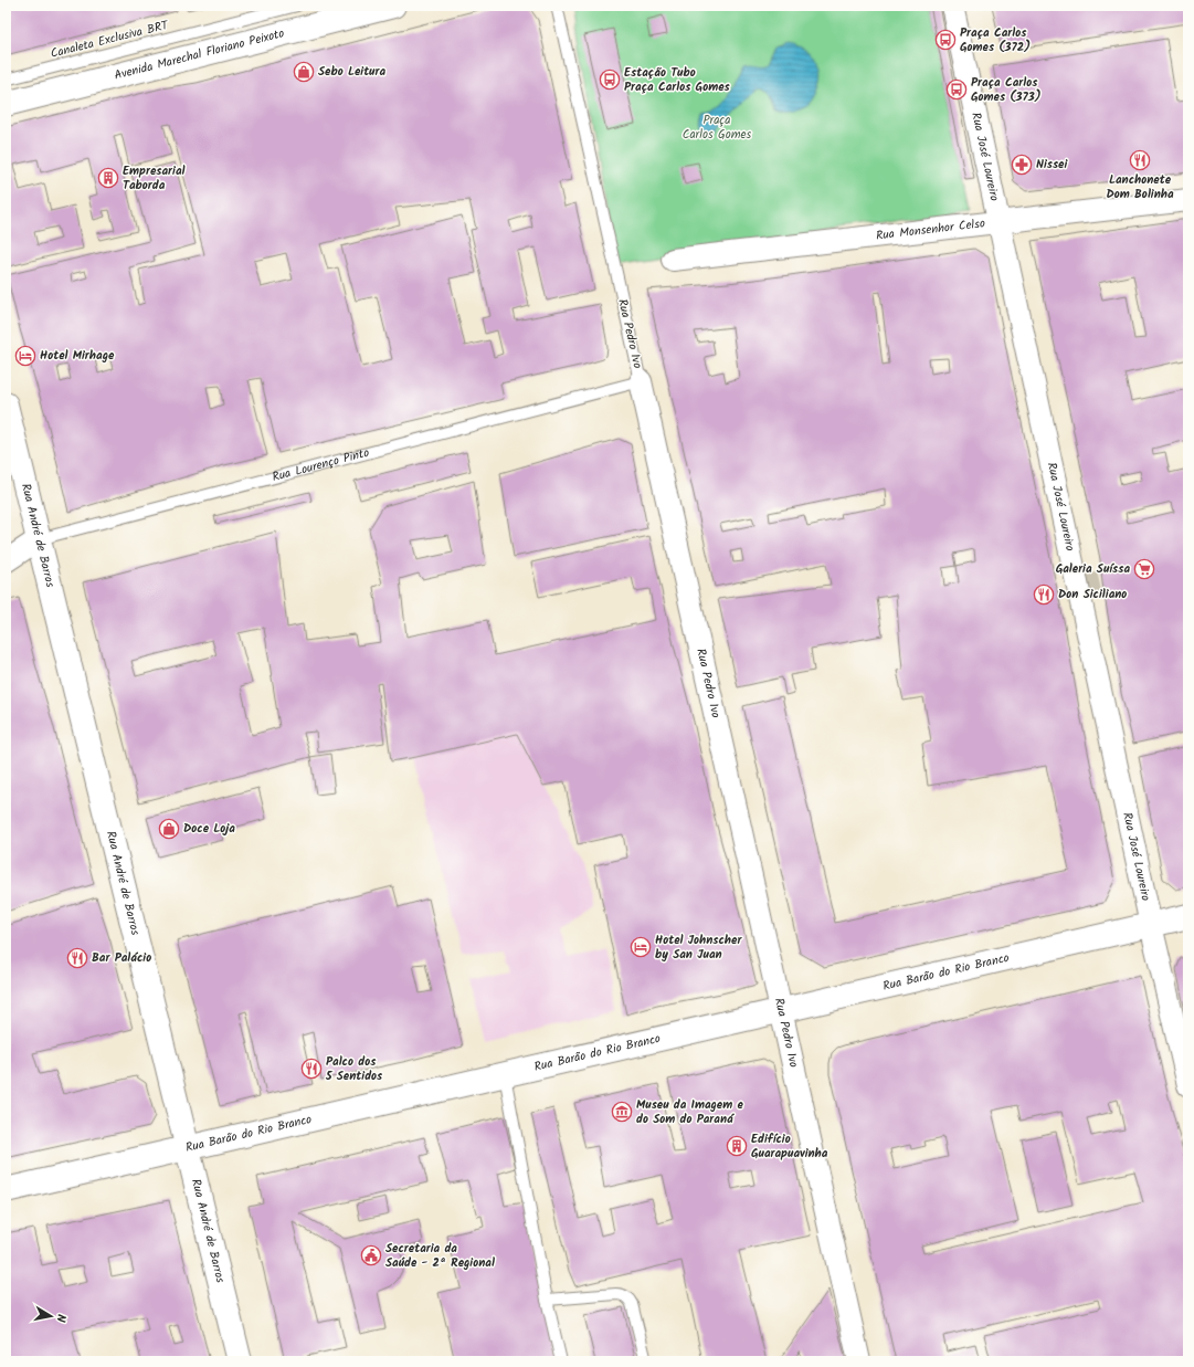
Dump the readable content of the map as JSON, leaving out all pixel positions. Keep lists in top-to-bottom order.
{
  "streets": {
    "street": [
      "Avenida Marechal Floriano Peixoto",
      "Rua José Loureiro",
      "Rua Monsenhor Celso",
      "Rua Pedro Ivo",
      "Rua Lourenço Pinto",
      "Rua André de Barros",
      "Rua Barão do Rio Branco"
    ],
    "lane": ["Canaleta Exclusiva BRT"]
  },
  "crossings": [
    ["Rua José Loureiro", "Rua Monsenhor Celso"],
    ["Rua José Loureiro", "Rua Barão do Rio Branco"],
    ["Rua Pedro Ivo", "Rua Lourenço Pinto"],
    ["Rua Pedro Ivo", "Rua Barão do Rio Branco"],
    ["Rua Lourenço Pinto", "Rua André de Barros"],
    ["Rua André de Barros", "Rua Barão do Rio Branco"]
  ],
  "parks": ["Praça Carlos Gomes"],
  "places": {
    "bus stop": ["Praça Carlos Gomes (372)", "Estação Tubo Praça Carlos Gomes", "Praça Carlos Gomes (373)"],
    "shop": ["Sebo Leitura", "Doce Loja"],
    "restaurant": [
      "Lanchonete Dom Bolinha",
      "Don Siciliano",
      "Bar Palácio",
      "Palco dos 5 Sentidos"
    ],
    "pharmacy": ["Nissei"],
    "building": ["Empresarial Taborda", "Edifício Guarapuavinha"],
    "hotel": ["Hotel Mirhage", "Hotel Johnscher by San Juan"],
    "supermarket": ["Galeria Suíssa"],
    "museum": ["Museu da Imagem e do Som do Paraná"],
    "public building": ["Secretaria da Saúde - 2ª Regional"]
  },
  "north": "right"
}
